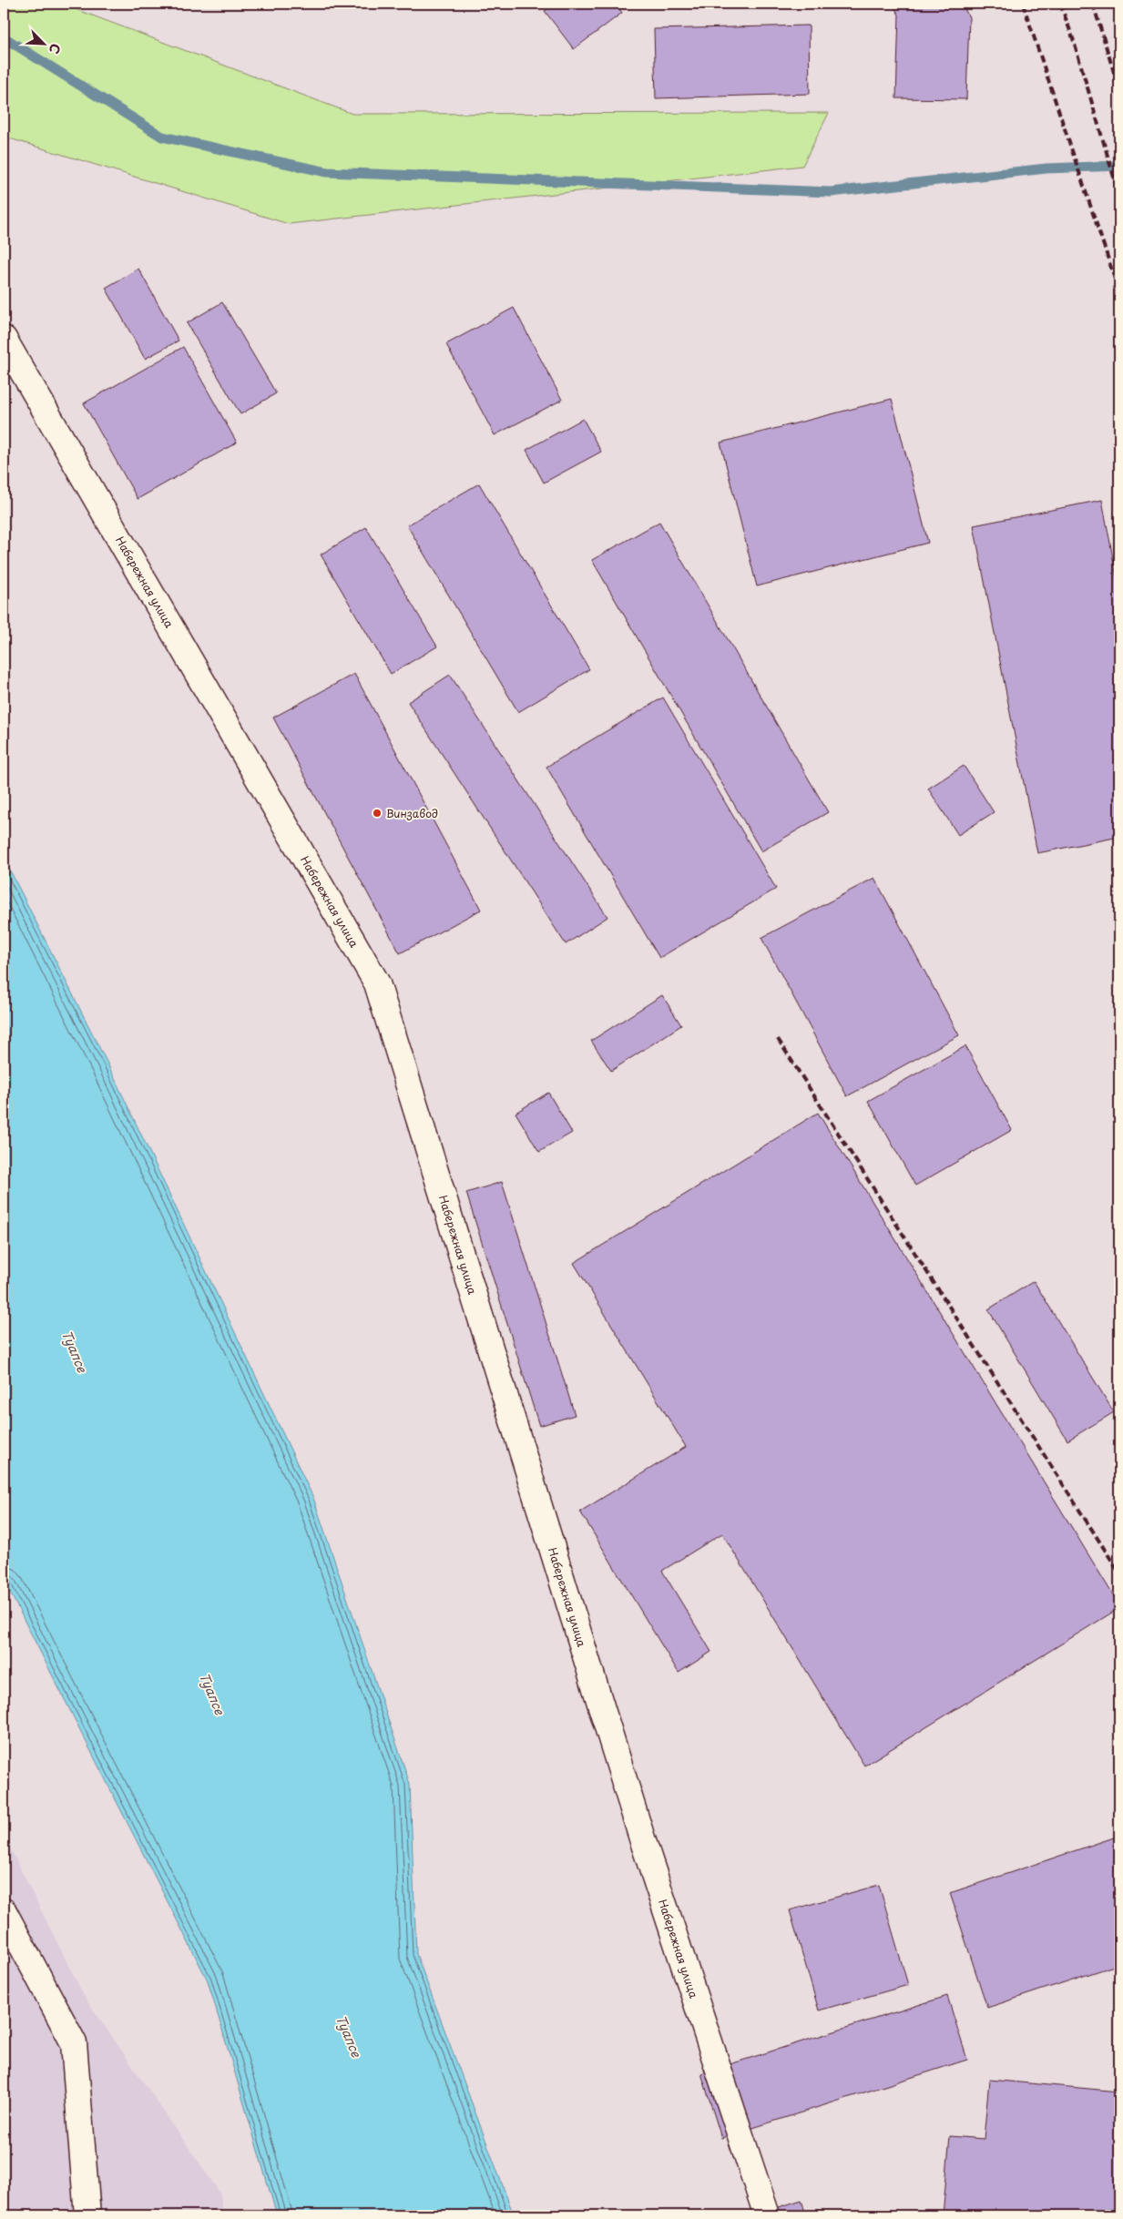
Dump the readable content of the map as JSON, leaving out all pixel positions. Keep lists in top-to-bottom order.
{
  "streets": {
    "street": ["Набережная улица"]
  },
  "water": ["Туапсе"],
  "places": ["Винзавод"],
  "north": "bottom right"
}
